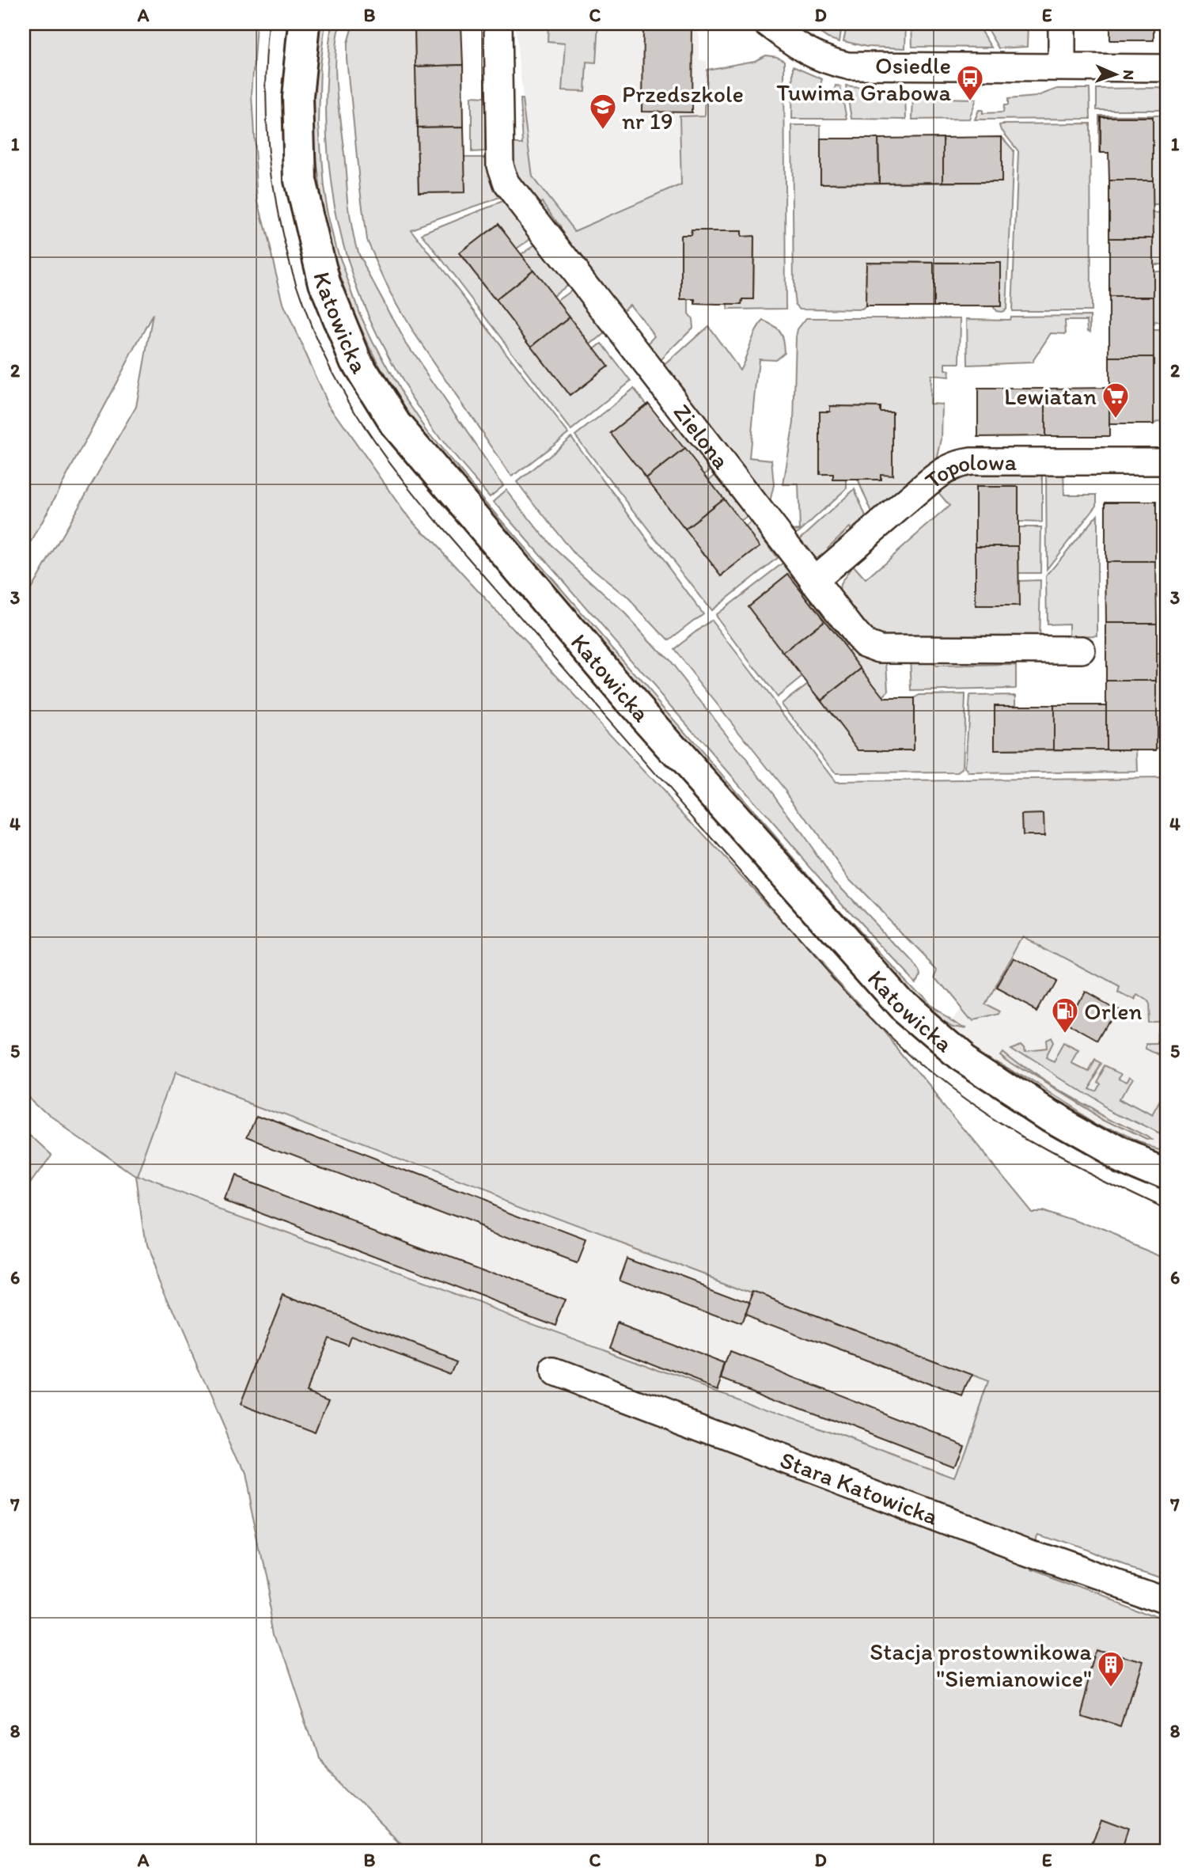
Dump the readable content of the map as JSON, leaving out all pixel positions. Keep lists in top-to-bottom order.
{
  "streets": {
    "main road": ["Katowicka"],
    "street": ["Zielona", "Topolowa", "Stara Katowicka"]
  },
  "crossings": [
    ["Zielona", "Topolowa"]
  ],
  "places": {
    "bus stop": ["Osiedle Tuwima Grabowa"],
    "school or university": ["Przedszkole nr 19"],
    "supermarket": ["Lewiatan"],
    "fuel station": ["Orlen"],
    "building": ["Stacja prostownikowa \"Siemianowice\""]
  },
  "north": "right",
  "grid": {
    "columns": [
      "A",
      "B",
      "C",
      "D",
      "E"
    ],
    "rows": [
      "1",
      "2",
      "3",
      "4",
      "5",
      "6",
      "7",
      "8"
    ]
  }
}
